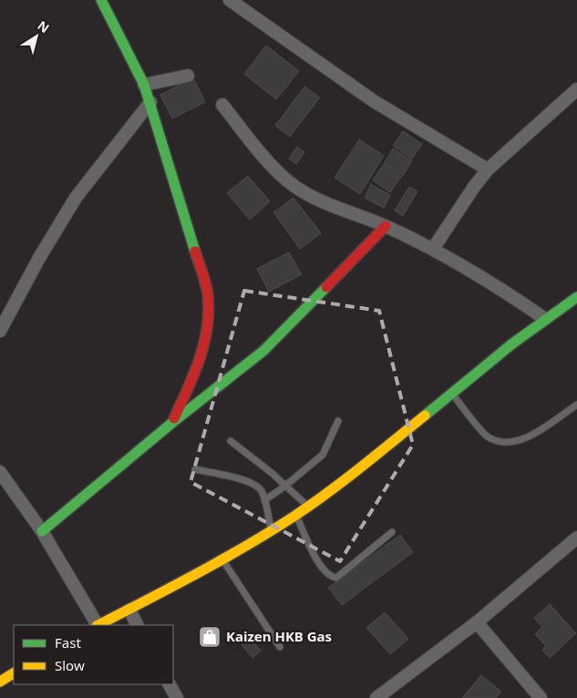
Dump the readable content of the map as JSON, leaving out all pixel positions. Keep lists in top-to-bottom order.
{
  "places": {
    "shop": ["Kaizen HKB Gas"]
  },
  "legend": ["Fast", "Slow"],
  "north": "top right"
}
